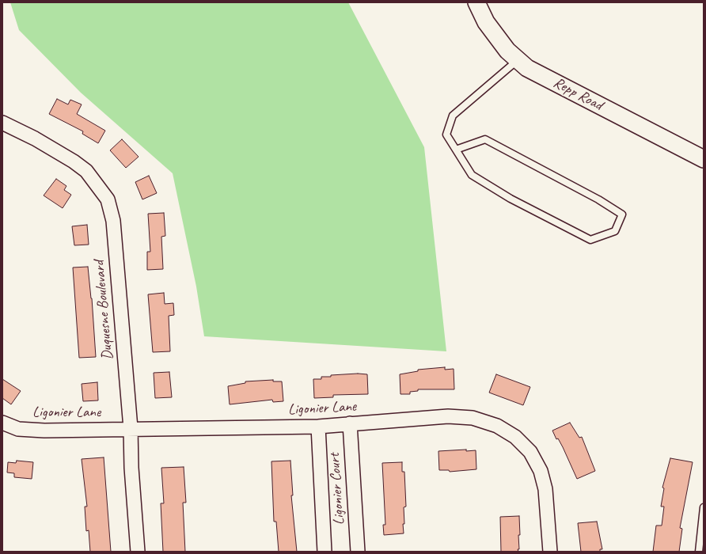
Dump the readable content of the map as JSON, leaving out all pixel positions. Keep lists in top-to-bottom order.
{
  "streets": {
    "street": [
      "Repp Road",
      "Duquesne Boulevard",
      "Ligonier Lane",
      "Ligonier Court"
    ]
  },
  "crossings": [
    ["Duquesne Boulevard", "Ligonier Lane"],
    ["Ligonier Lane", "Ligonier Court"]
  ]
}
